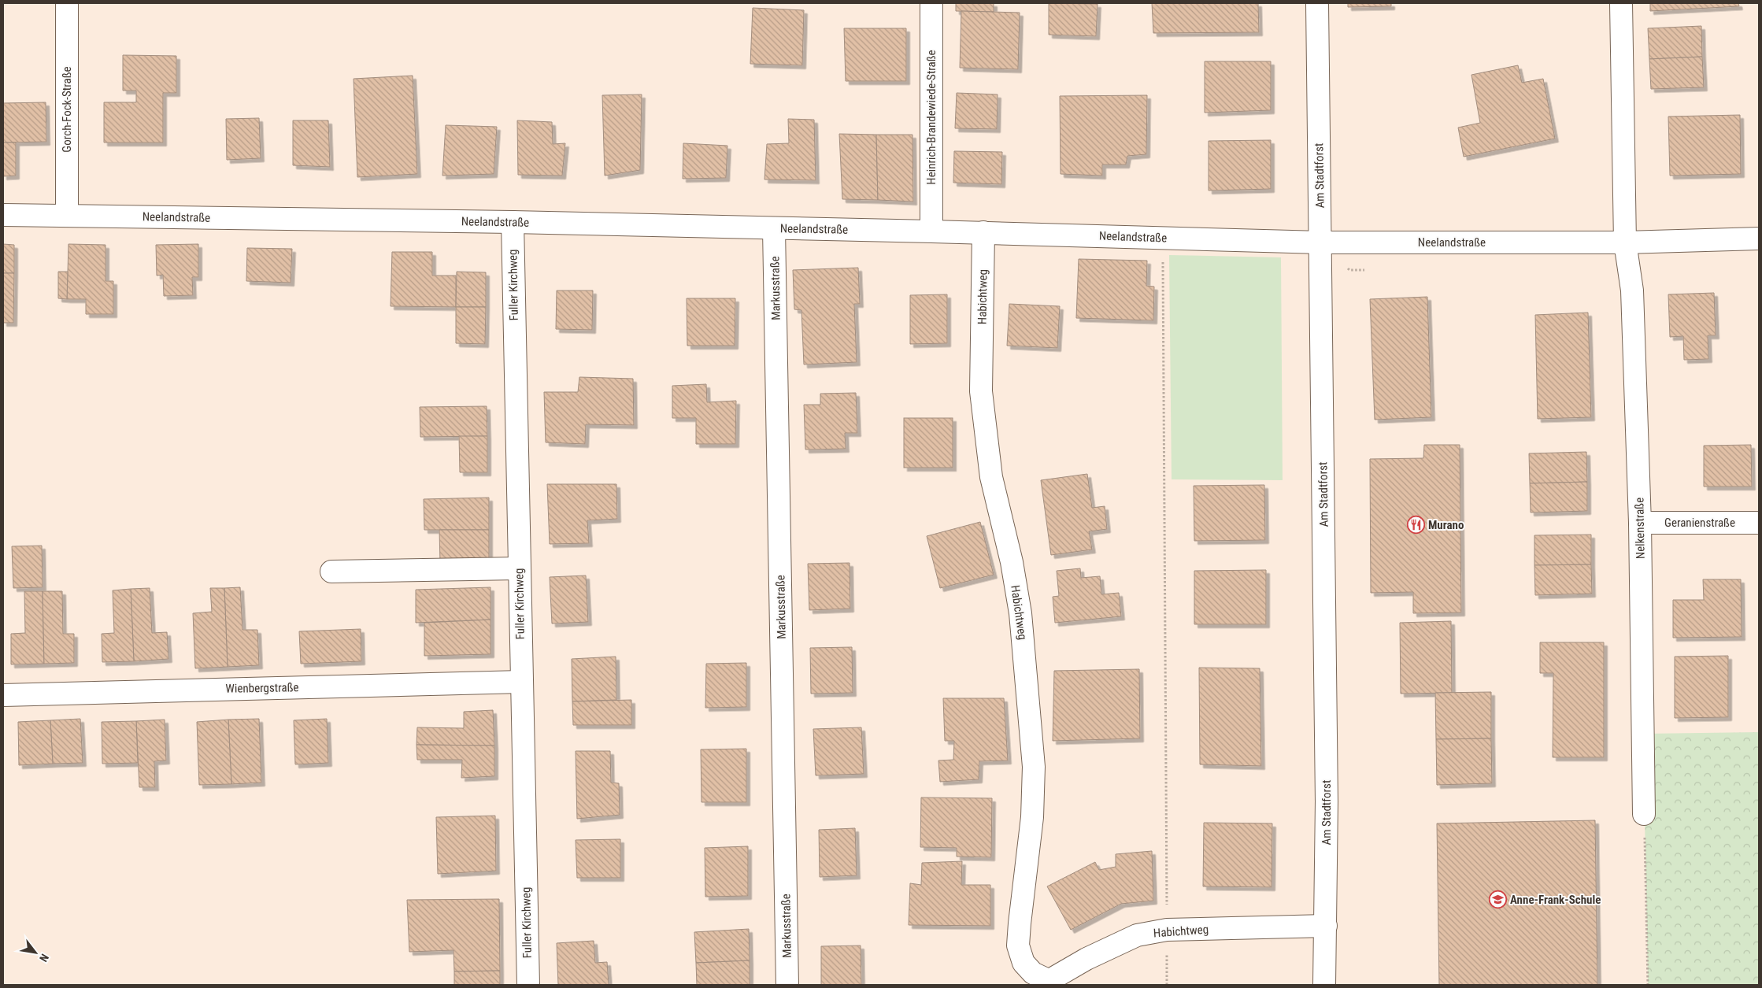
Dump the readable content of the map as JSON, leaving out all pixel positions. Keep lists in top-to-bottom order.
{
  "streets": {
    "street": [
      "Gorch-Fock-Straße",
      "Heinrich-Brandewiede-Straße",
      "Am Stadtforst",
      "Neelandstraße",
      "Fuller Kirchweg",
      "Markusstraße",
      "Habichtweg",
      "Geranienstraße",
      "Nelkenstraße",
      "Wienbergstraße"
    ]
  },
  "crossings": [
    ["Gorch-Fock-Straße", "Neelandstraße"],
    ["Heinrich-Brandewiede-Straße", "Neelandstraße"],
    ["Am Stadtforst", "Neelandstraße"],
    ["Am Stadtforst", "Habichtweg"],
    ["Neelandstraße", "Fuller Kirchweg"],
    ["Neelandstraße", "Markusstraße"],
    ["Neelandstraße", "Habichtweg"],
    ["Neelandstraße", "Nelkenstraße"],
    ["Fuller Kirchweg", "Wienbergstraße"],
    ["Geranienstraße", "Nelkenstraße"]
  ],
  "places": {
    "restaurant": ["Murano"],
    "school or university": ["Anne-Frank-Schule"]
  },
  "north": "bottom right"
}
